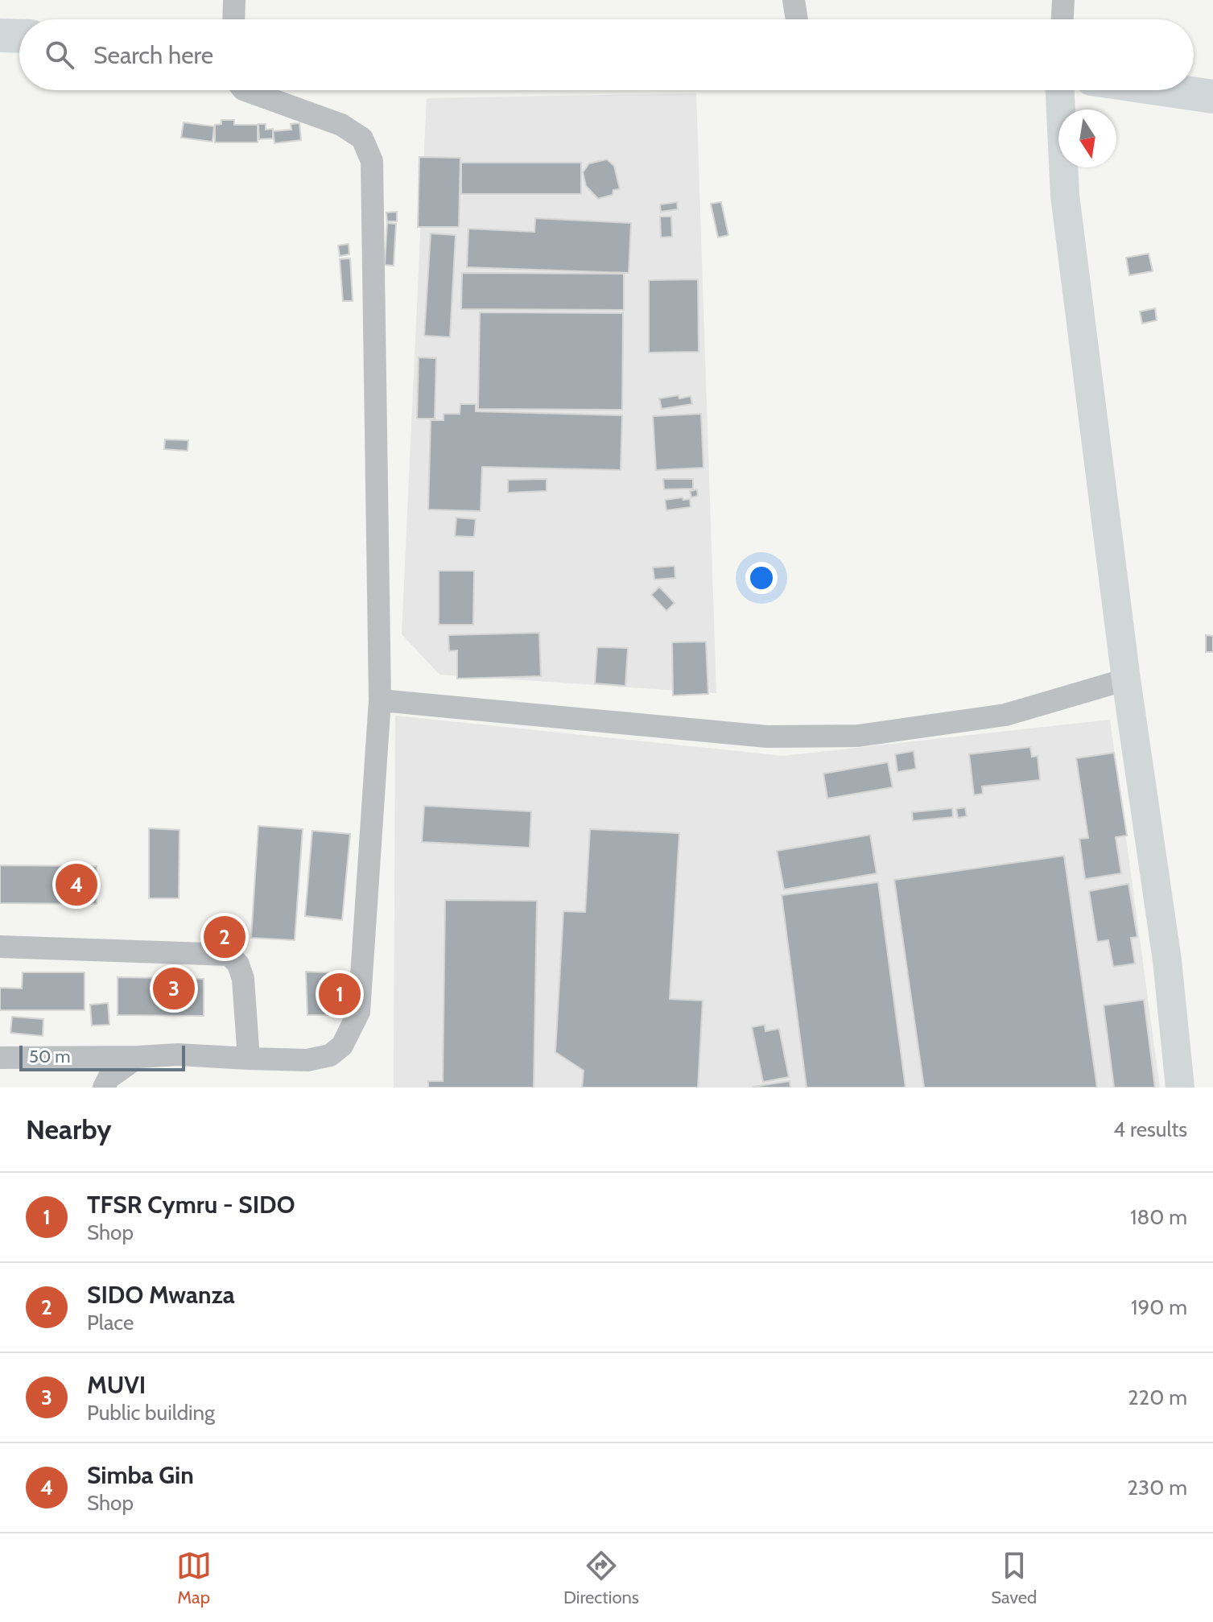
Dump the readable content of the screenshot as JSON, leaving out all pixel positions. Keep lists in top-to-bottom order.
{
  "scale_bar": "50 m",
  "north": "bottom",
  "page": {
    "search": "Search here",
    "pins": [
      "4",
      "2",
      "3",
      "1"
    ],
    "scale": "50 m",
    "heading": ["Nearby", "4 results"],
    "list": [
      {
        "mark": "1",
        "name": "TFSR Cymru - SIDO",
        "note": "Shop",
        "value": "180 m"
      },
      {
        "mark": "2",
        "name": "SIDO Mwanza",
        "note": "Place",
        "value": "190 m"
      },
      {
        "mark": "3",
        "name": "MUVI",
        "note": "Public building",
        "value": "220 m"
      },
      {
        "mark": "4",
        "name": "Simba Gin",
        "note": "Shop",
        "value": "230 m"
      }
    ],
    "nav": ["Map", "Directions", "Saved"]
  }
}
